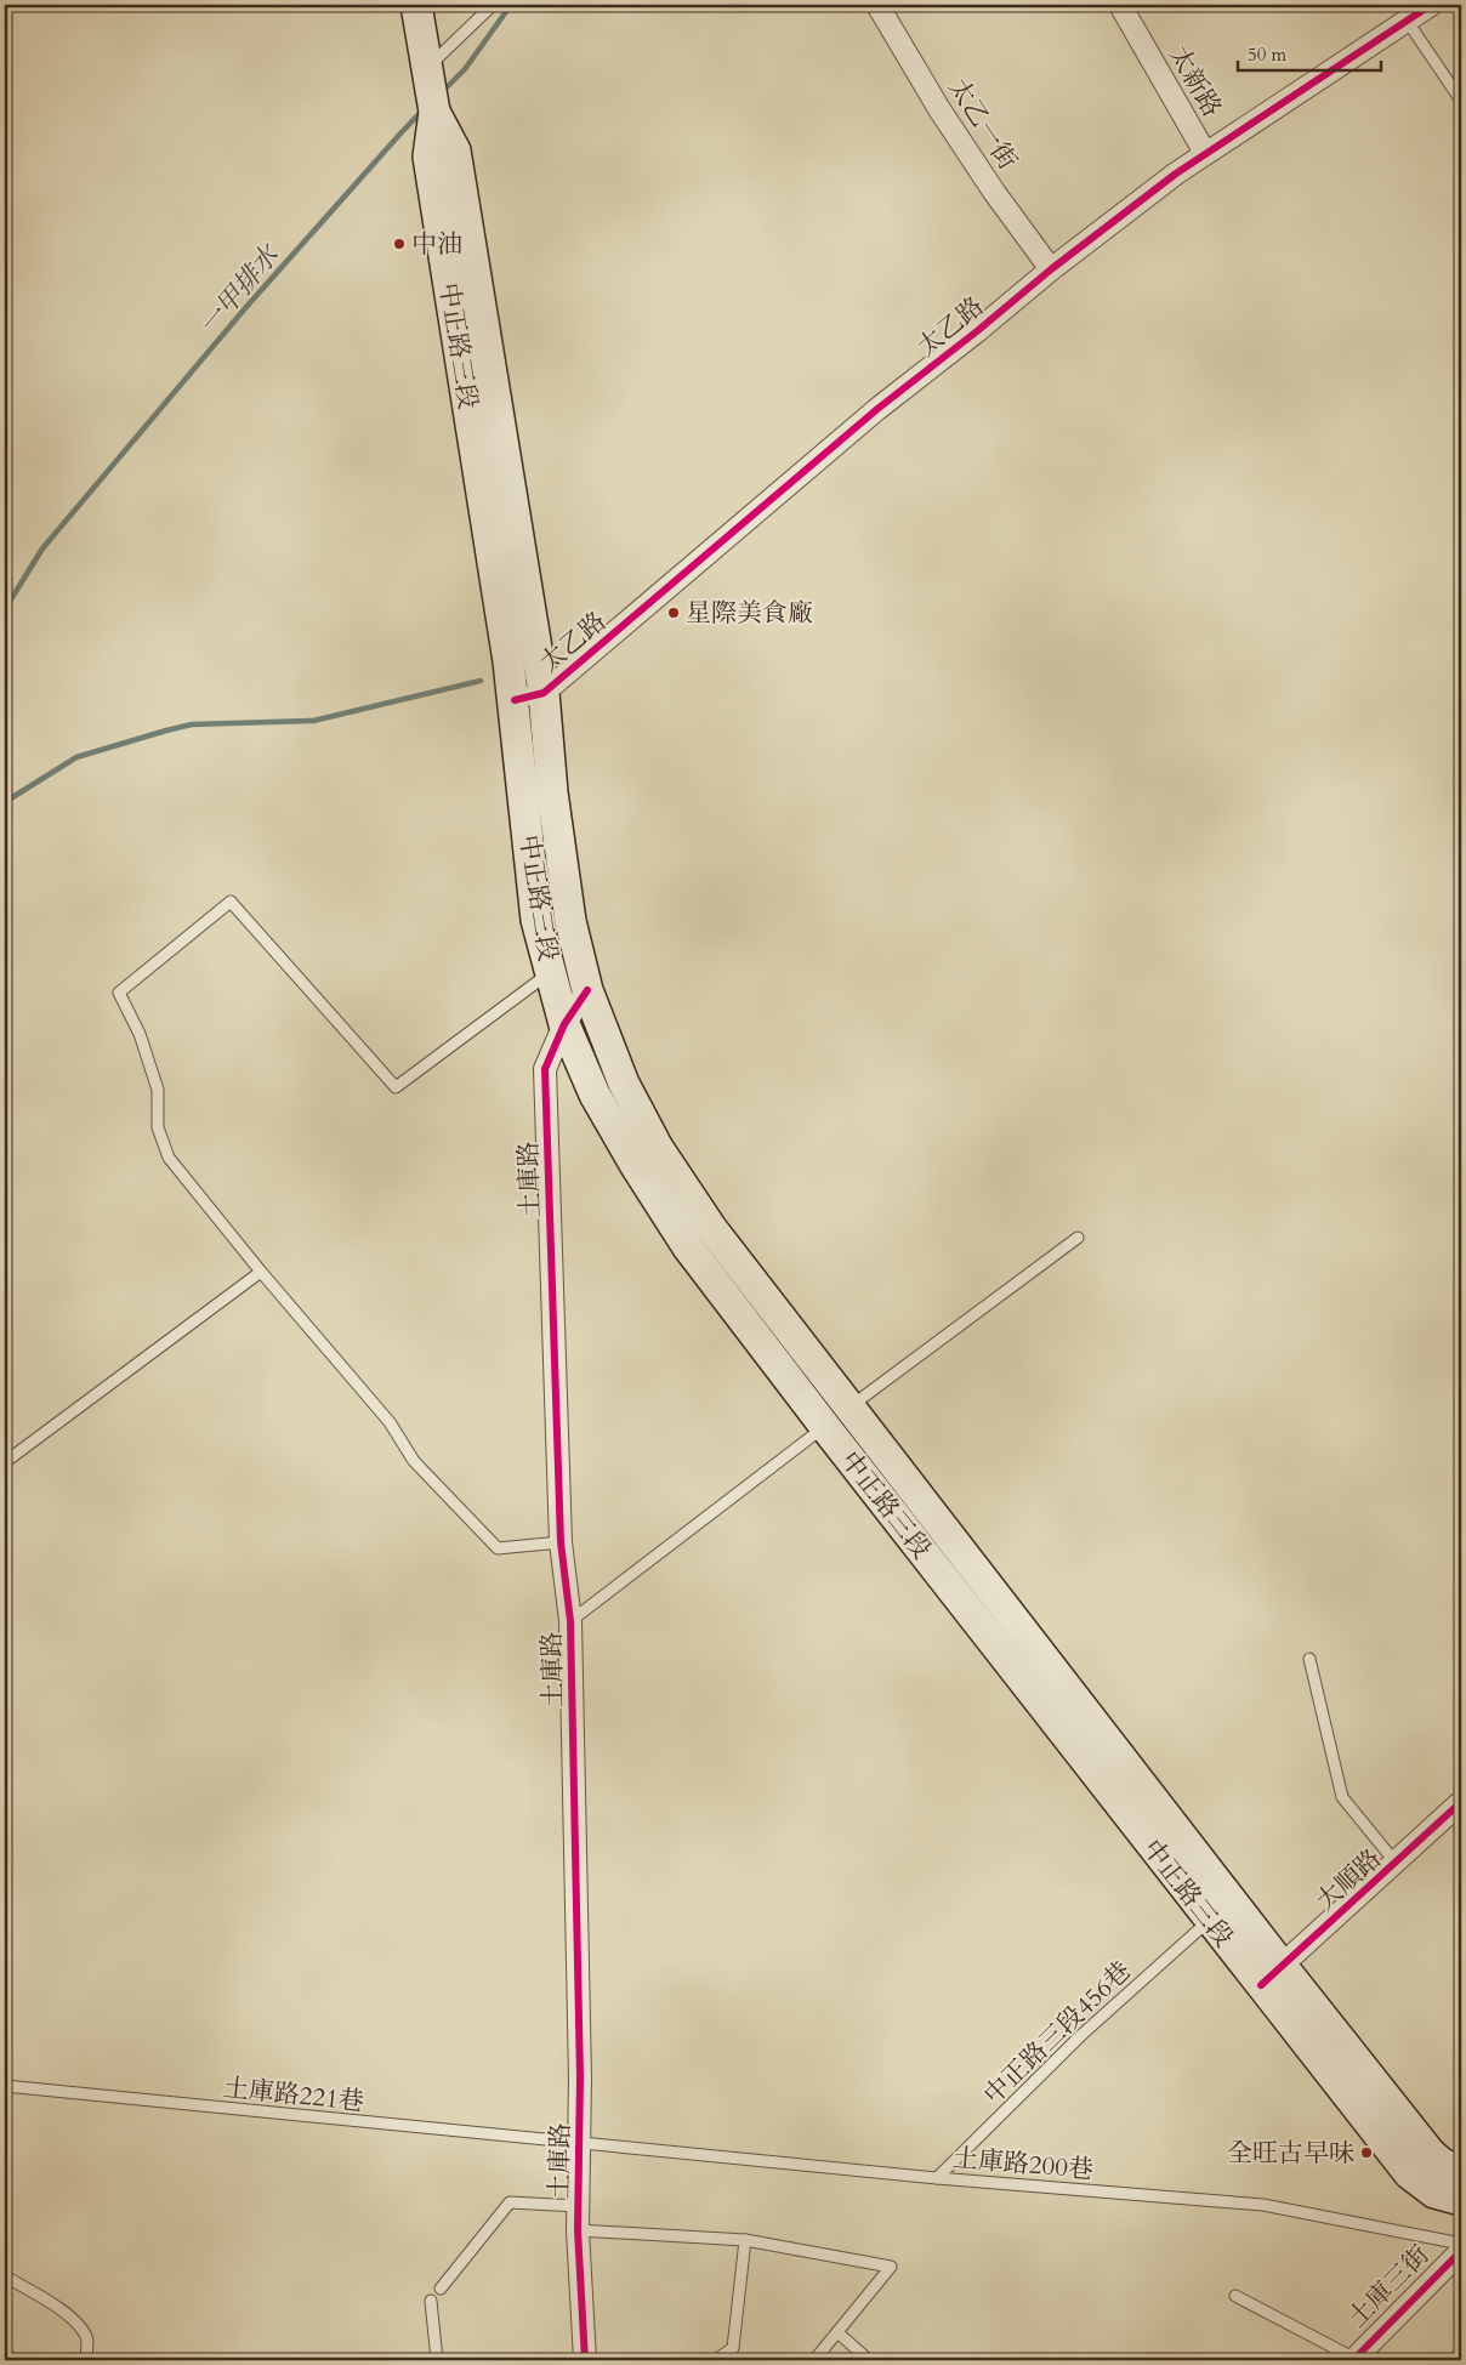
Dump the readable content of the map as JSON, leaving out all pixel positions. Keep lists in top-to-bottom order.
{
  "streets": {
    "main road": ["中正路三段"],
    "street": [
      "太新路",
      "太乙一街",
      "太乙路",
      "土庫路",
      "大順路",
      "土庫三街"
    ],
    "lane": ["中正路三段456巷", "土庫路221巷", "土庫路200巷"]
  },
  "crossings": [
    ["太新路", "太乙路"],
    ["太乙一街", "太乙路"],
    ["太乙路", "中正路三段"],
    ["中正路三段", "土庫路"],
    ["中正路三段", "大順路"],
    ["中正路三段", "中正路三段456巷"],
    ["土庫路", "土庫路221巷"],
    ["土庫路", "土庫路200巷"],
    ["中正路三段456巷", "土庫路200巷"],
    ["土庫路221巷", "土庫路200巷"]
  ],
  "water": ["一甲排水"],
  "places": ["中油", "星際美食廠", "全旺古早味"],
  "scale_bar": "50 m"
}
